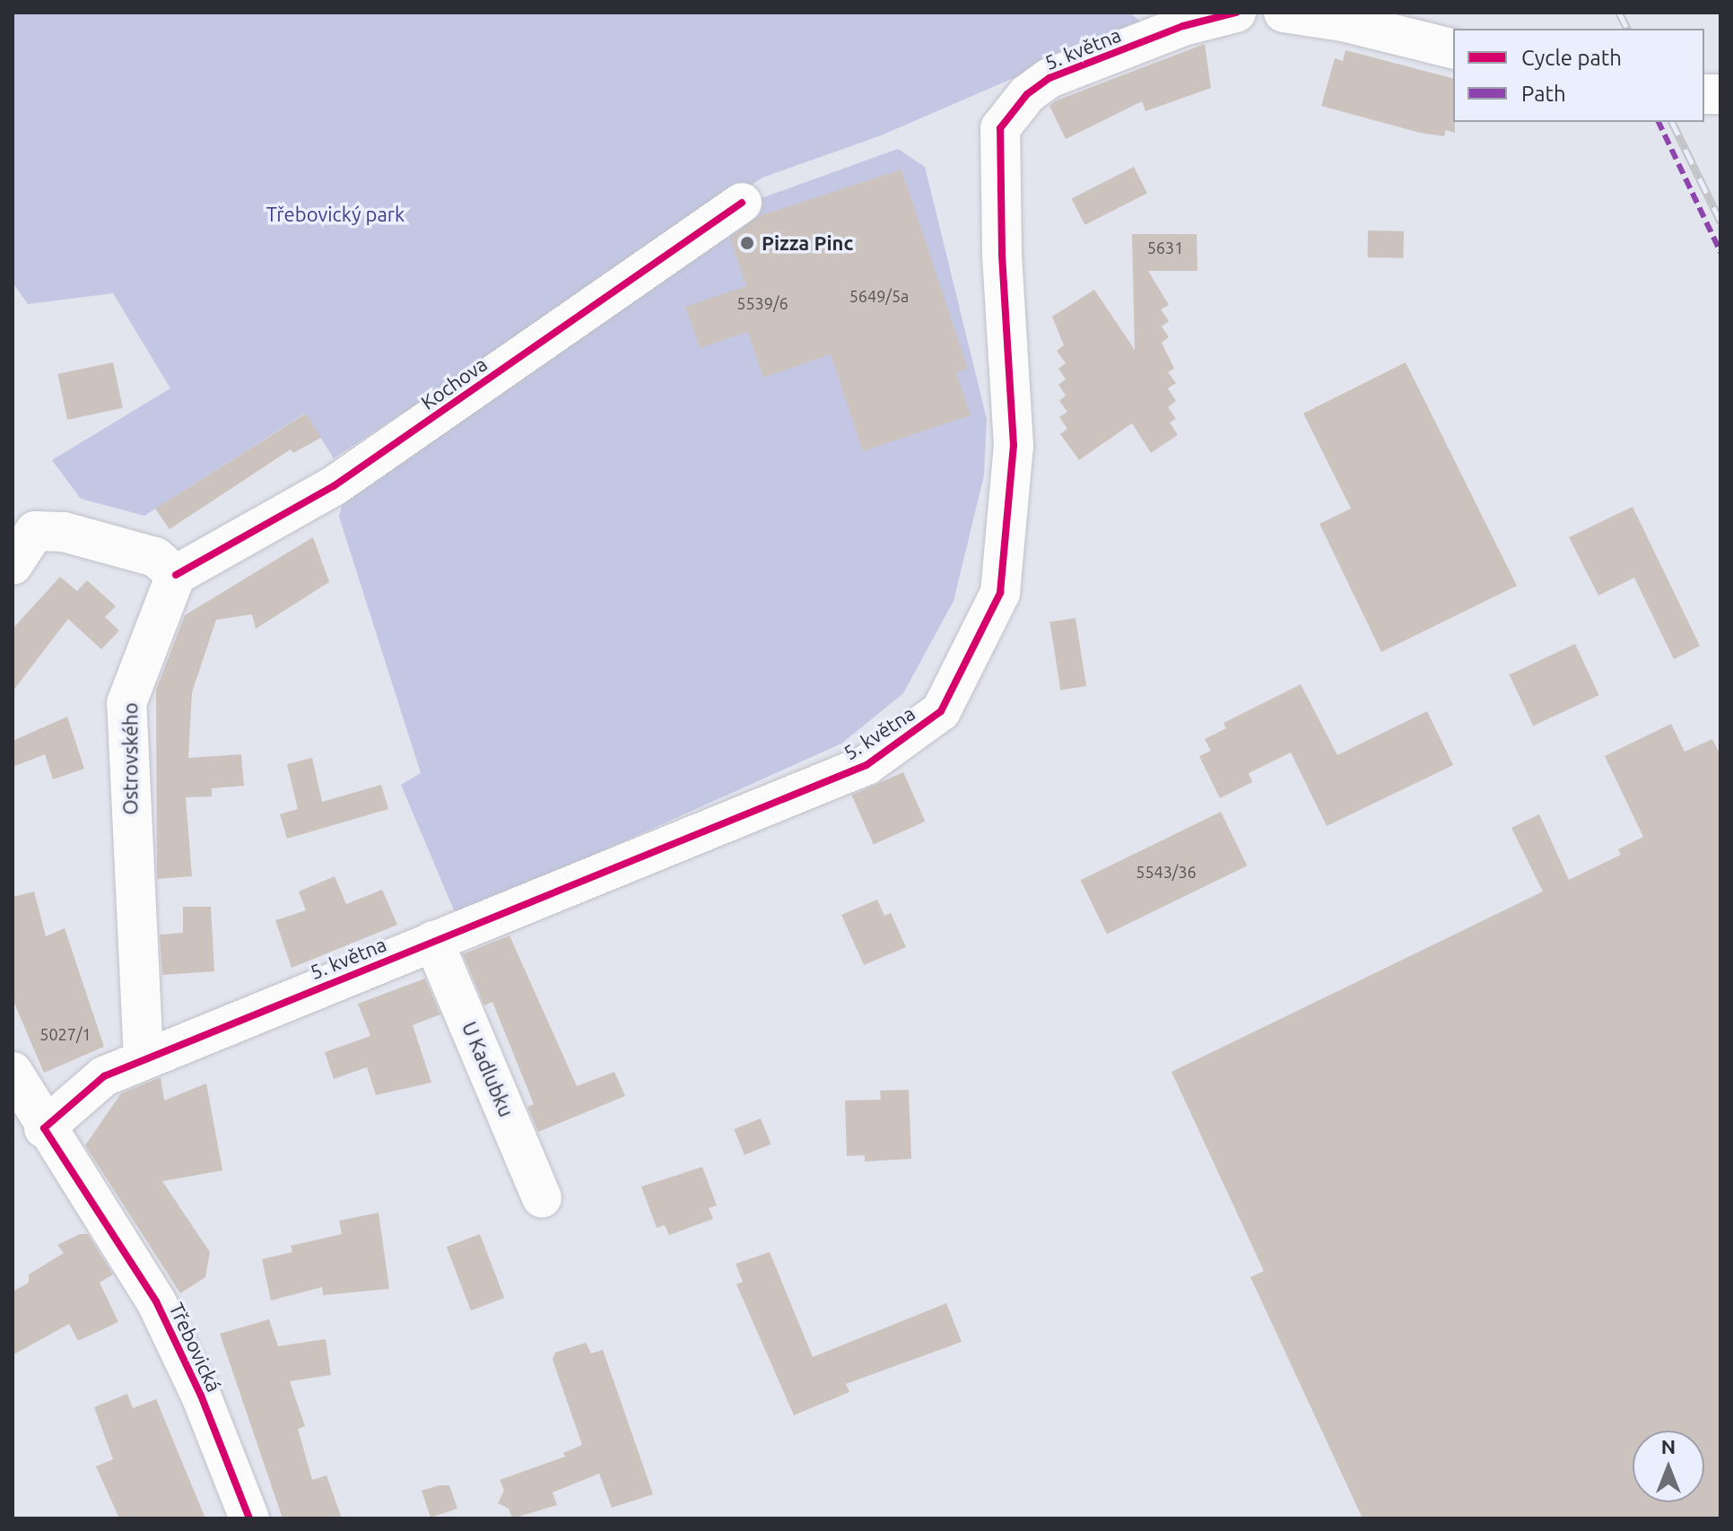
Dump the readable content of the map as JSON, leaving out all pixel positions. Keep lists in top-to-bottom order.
{
  "streets": {
    "street": [
      "5. května",
      "Kochova",
      "Ostrovského",
      "U Kadlubku",
      "Třebovická"
    ]
  },
  "crossings": [
    ["5. května", "Ostrovského"],
    ["5. května", "U Kadlubku"],
    ["5. května", "Třebovická"],
    ["Kochova", "Ostrovského"]
  ],
  "parks": ["Třebovický park"],
  "places": ["Pizza Pinc"],
  "house_numbers": [
    "5631",
    "5649/5a",
    "5539/6",
    "5543/36",
    "5027/1"
  ],
  "legend": ["Cycle path", "Path"],
  "north": "top"
}
